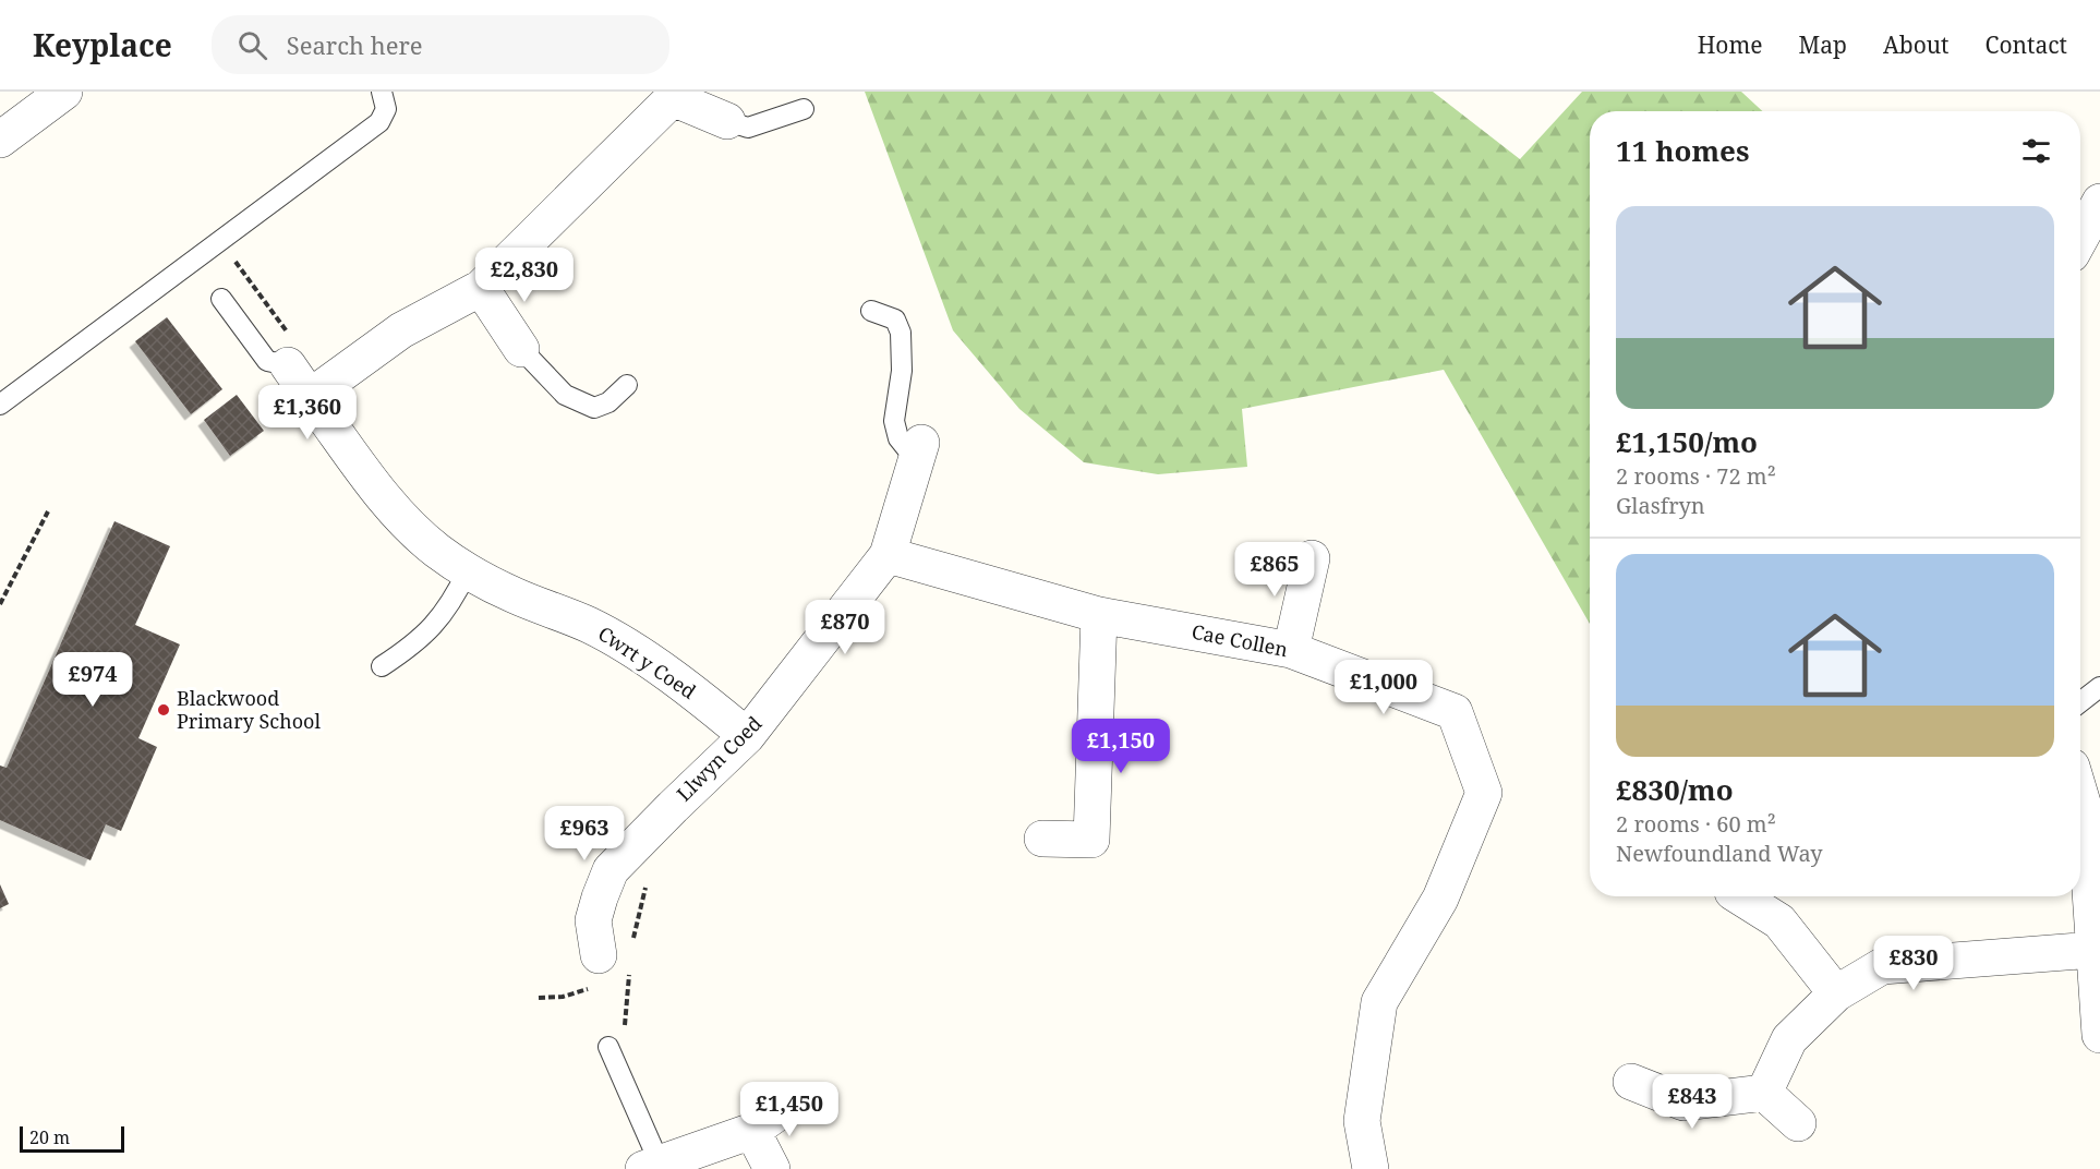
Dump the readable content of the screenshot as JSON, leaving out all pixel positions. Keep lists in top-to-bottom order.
{
  "streets": {
    "street": ["Cae Collen", "Cwrt y Coed", "Llwyn Coed"]
  },
  "crossings": [
    ["Cae Collen", "Llwyn Coed"],
    ["Cwrt y Coed", "Llwyn Coed"]
  ],
  "places": ["Blackwood Primary School"],
  "scale_bar": "20 m",
  "page": {
    "header": "Keyplace",
    "search": "Search here",
    "nav": [
      "Home",
      "Map",
      "About",
      "Contact"
    ],
    "heading": "11 homes",
    "list": [
      {
        "name": "£1,150/mo",
        "note": "2 rooms · 72 m² · Glasfryn"
      },
      {
        "name": "£830/mo",
        "note": "2 rooms · 60 m² · Newfoundland Way"
      }
    ],
    "price": [
      "£2,830",
      "£1,360",
      "£865",
      "£870",
      "£974",
      "£1,000",
      "£1,150",
      "£963",
      "£830",
      "£843",
      "£1,450"
    ],
    "scale": "20 m"
  }
}
